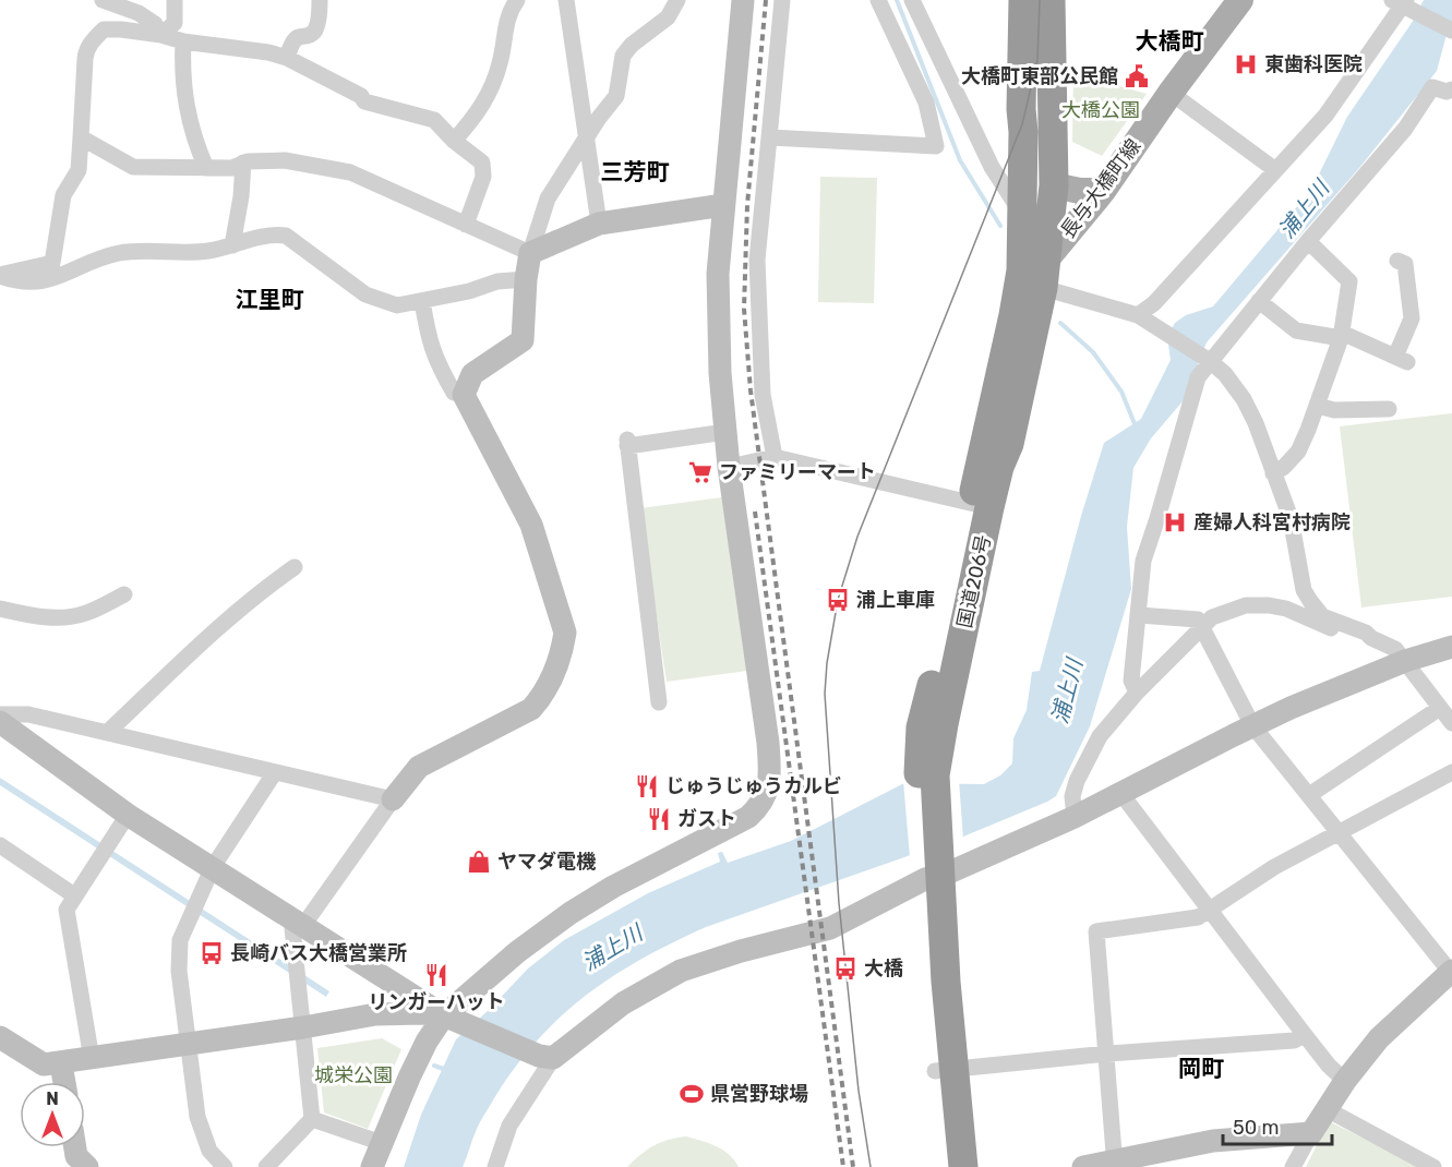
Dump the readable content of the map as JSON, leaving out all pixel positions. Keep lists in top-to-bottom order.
{
  "streets": {
    "highway": ["国道206号"],
    "main road": ["長与大橋町線"]
  },
  "crossings": [
    ["長与大橋町線", "国道206号"]
  ],
  "districts": [
    "大橋町",
    "三芳町",
    "江里町",
    "岡町"
  ],
  "water": ["浦上川"],
  "parks": ["大橋公園", "城栄公園"],
  "places": {
    "hospital": ["東歯科医院", "産婦人科宮村病院"],
    "public building": ["大橋町東部公民館"],
    "supermarket": ["ファミリーマート"],
    "bus stop": ["浦上車庫", "長崎バス大橋営業所", "大橋"],
    "restaurant": ["じゅうじゅうカルビ", "ガスト", "リンガーハット"],
    "shop": ["ヤマダ電機"],
    "sports": ["県営野球場"]
  },
  "scale_bar": "50 m",
  "north": "top"
}
